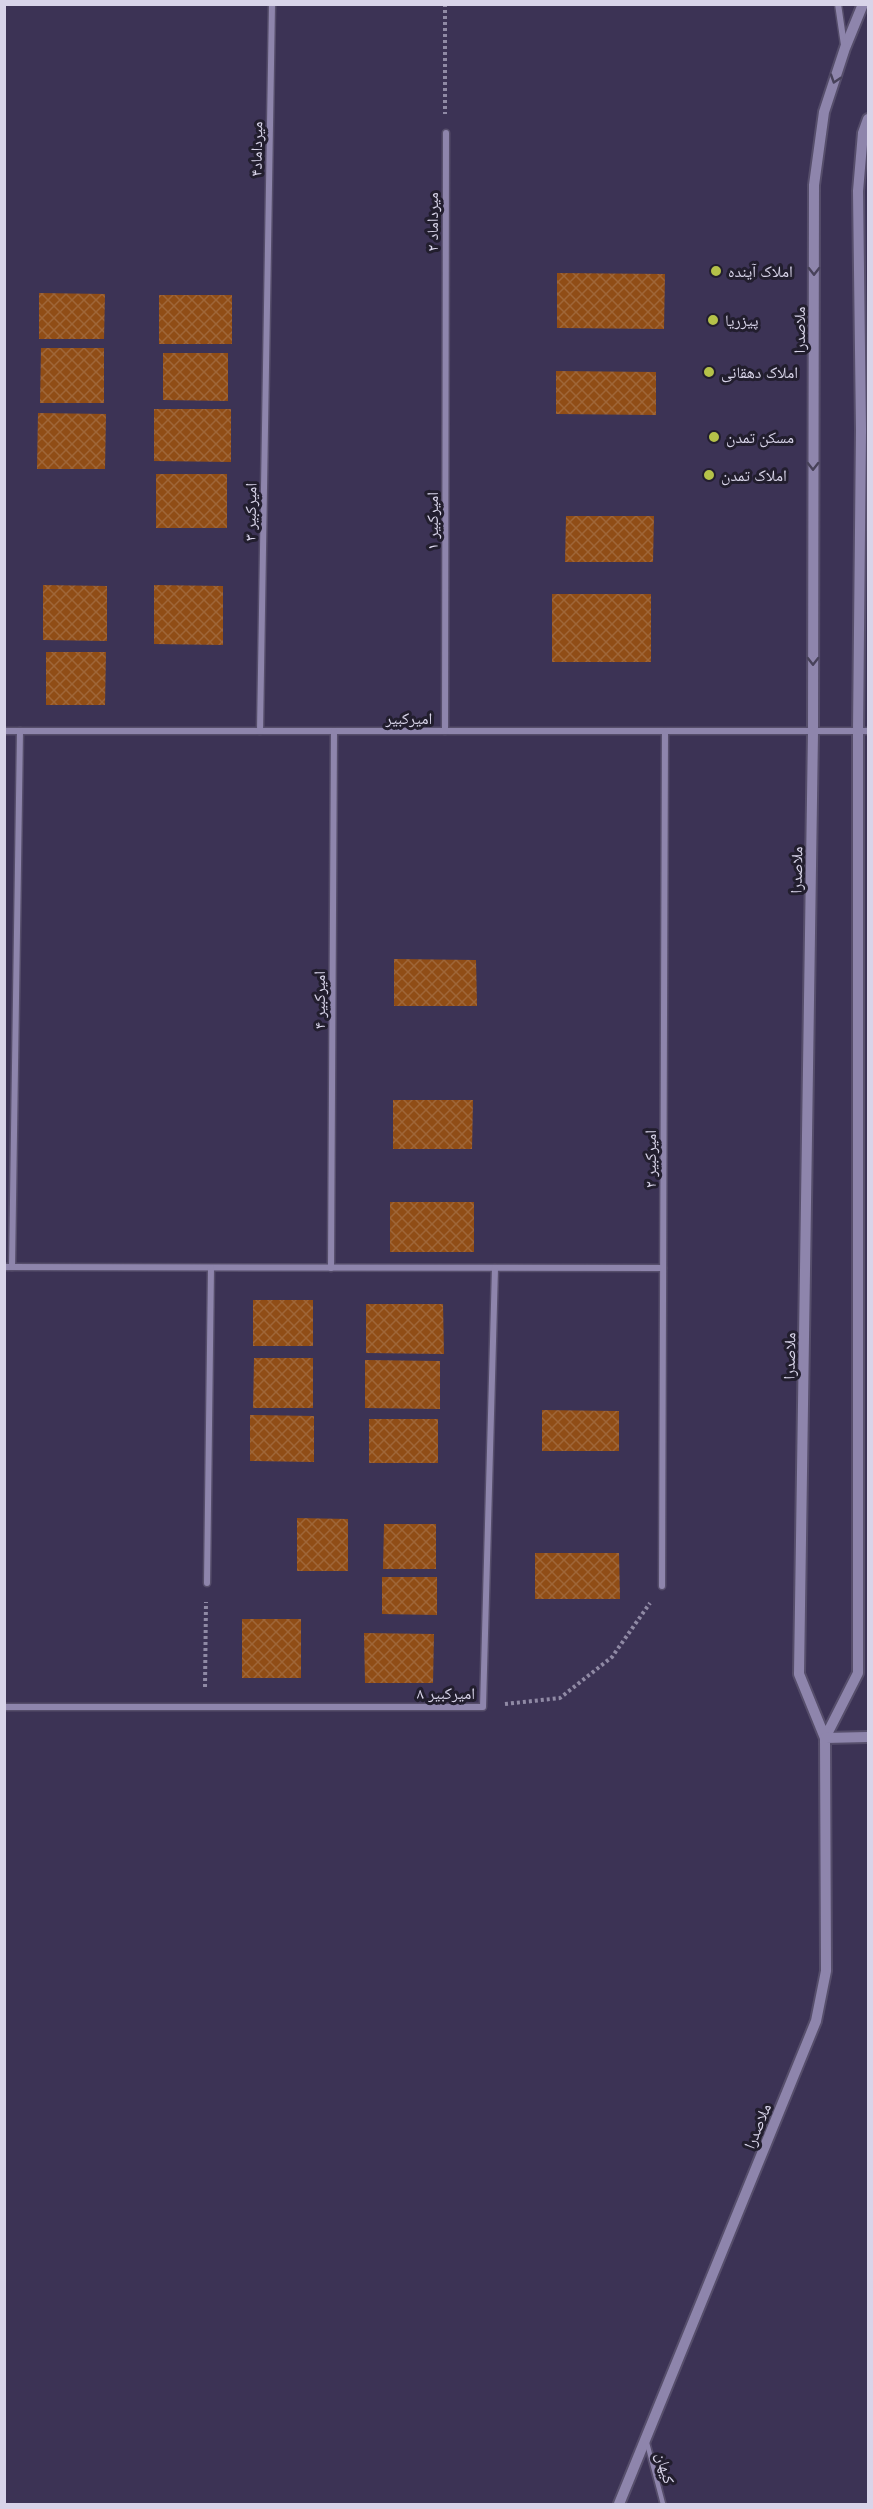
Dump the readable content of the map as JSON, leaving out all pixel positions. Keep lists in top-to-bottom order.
{
  "streets": {
    "street": [
      "میرداماد۴",
      "میرداماد ۲",
      "ملاصدرا",
      "امیرکبیر ۳",
      "امیرکبیر ۱",
      "امیرکبیر",
      "امیرکبیر ۴",
      "امیرکبیر ۲",
      "امیرکبیر ۸"
    ],
    "lane": ["کیهان"]
  },
  "crossings": [
    ["میرداماد۴", "امیرکبیر ۳"],
    ["میرداماد ۲", "امیرکبیر ۱"],
    ["ملاصدرا", "امیرکبیر"],
    ["ملاصدرا", "کیهان"],
    ["امیرکبیر ۳", "امیرکبیر"],
    ["امیرکبیر ۱", "امیرکبیر"],
    ["امیرکبیر", "امیرکبیر ۴"],
    ["امیرکبیر", "امیرکبیر ۲"]
  ],
  "places": [
    "املاک آینده",
    "پیزریا",
    "املاک دهقانی",
    "مسکن تمدن",
    "املاک تمدن"
  ]
}
